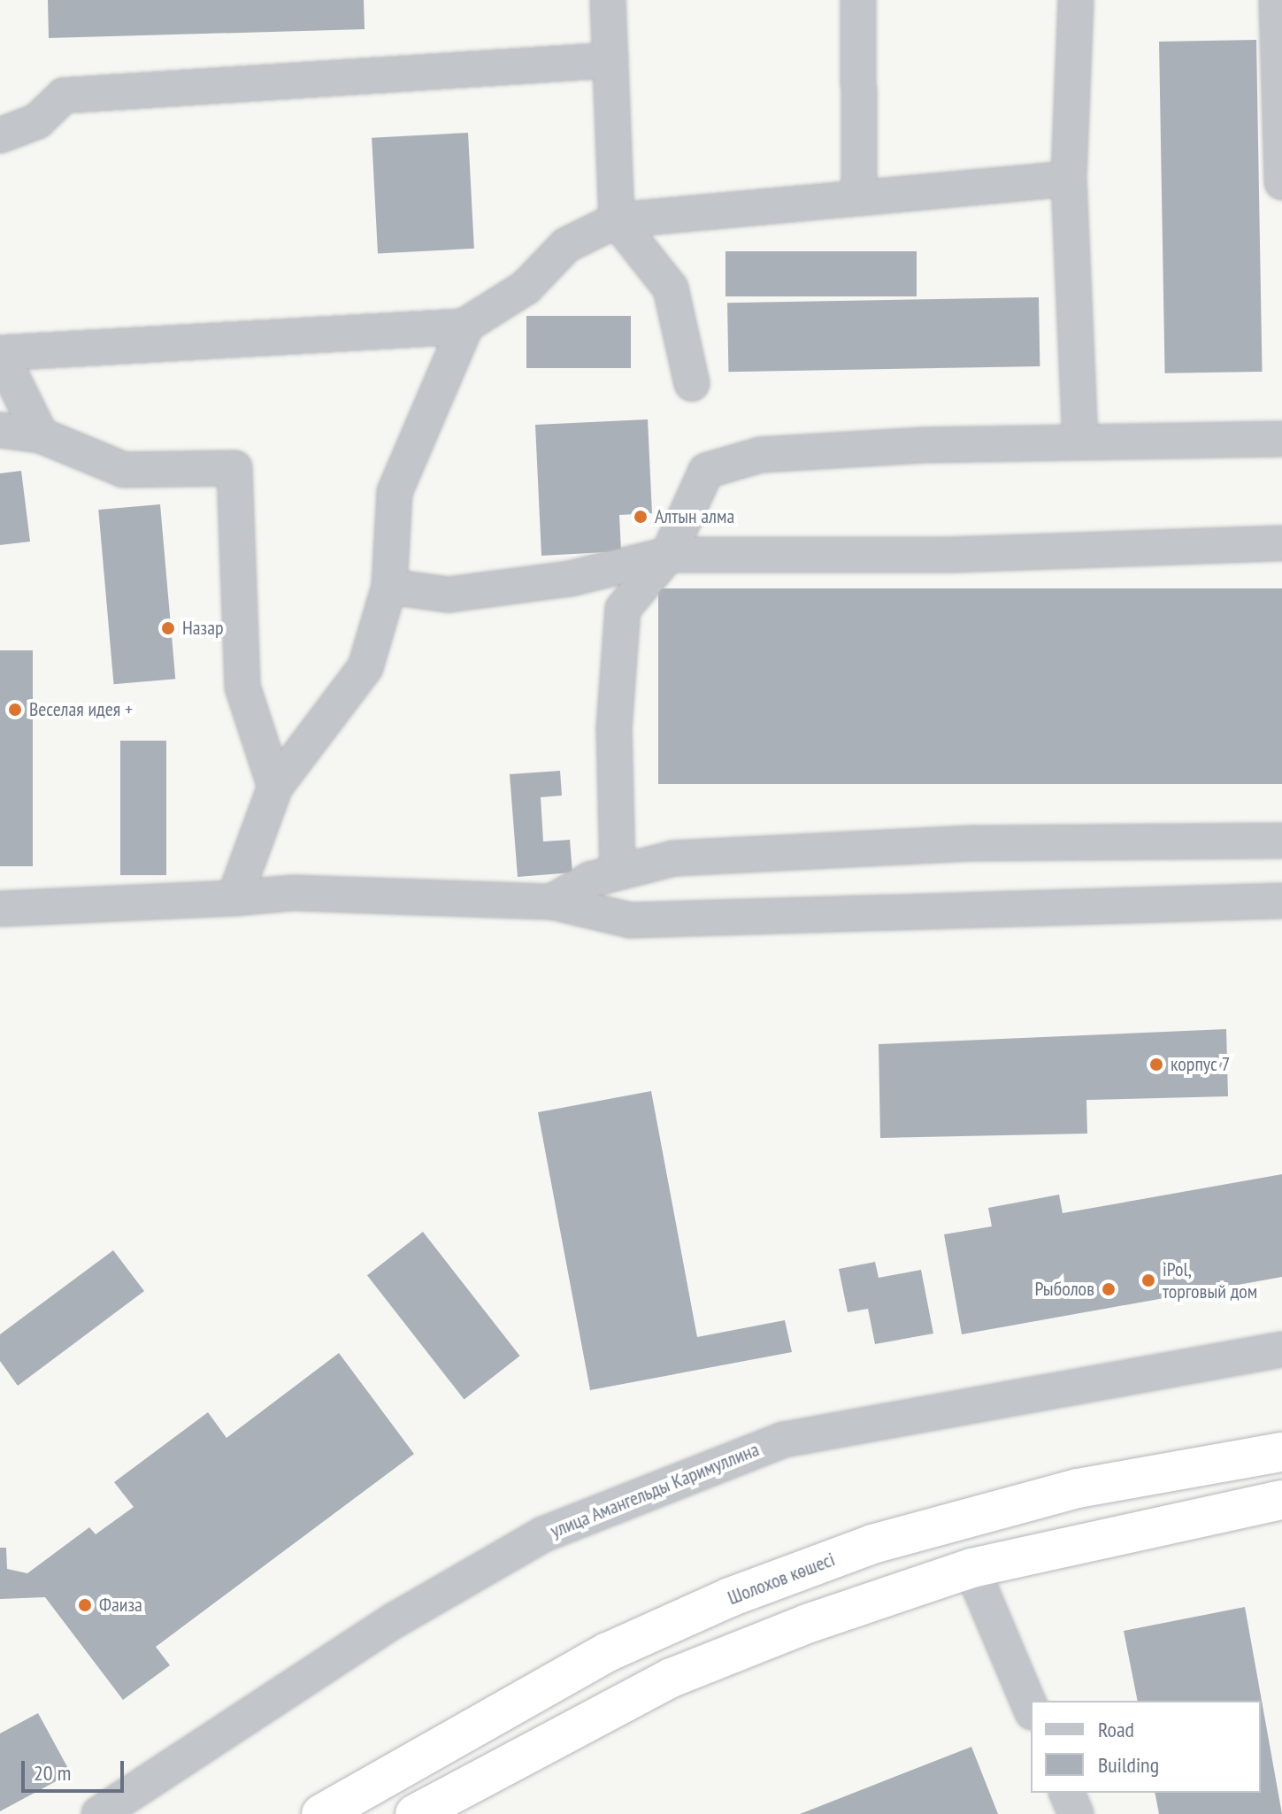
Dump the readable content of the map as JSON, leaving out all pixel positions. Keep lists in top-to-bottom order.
{
  "streets": {
    "highway": ["Шолохов көшесі"],
    "street": ["улица Амангельды Каримуллина"]
  },
  "places": [
    "Алтын алма",
    "Назар",
    "Веселая идея +",
    "корпус 7",
    "iPol, торговый дом",
    "Рыболов",
    "Фаиза"
  ],
  "legend": ["Road", "Building"],
  "scale_bar": "20 m"
}
